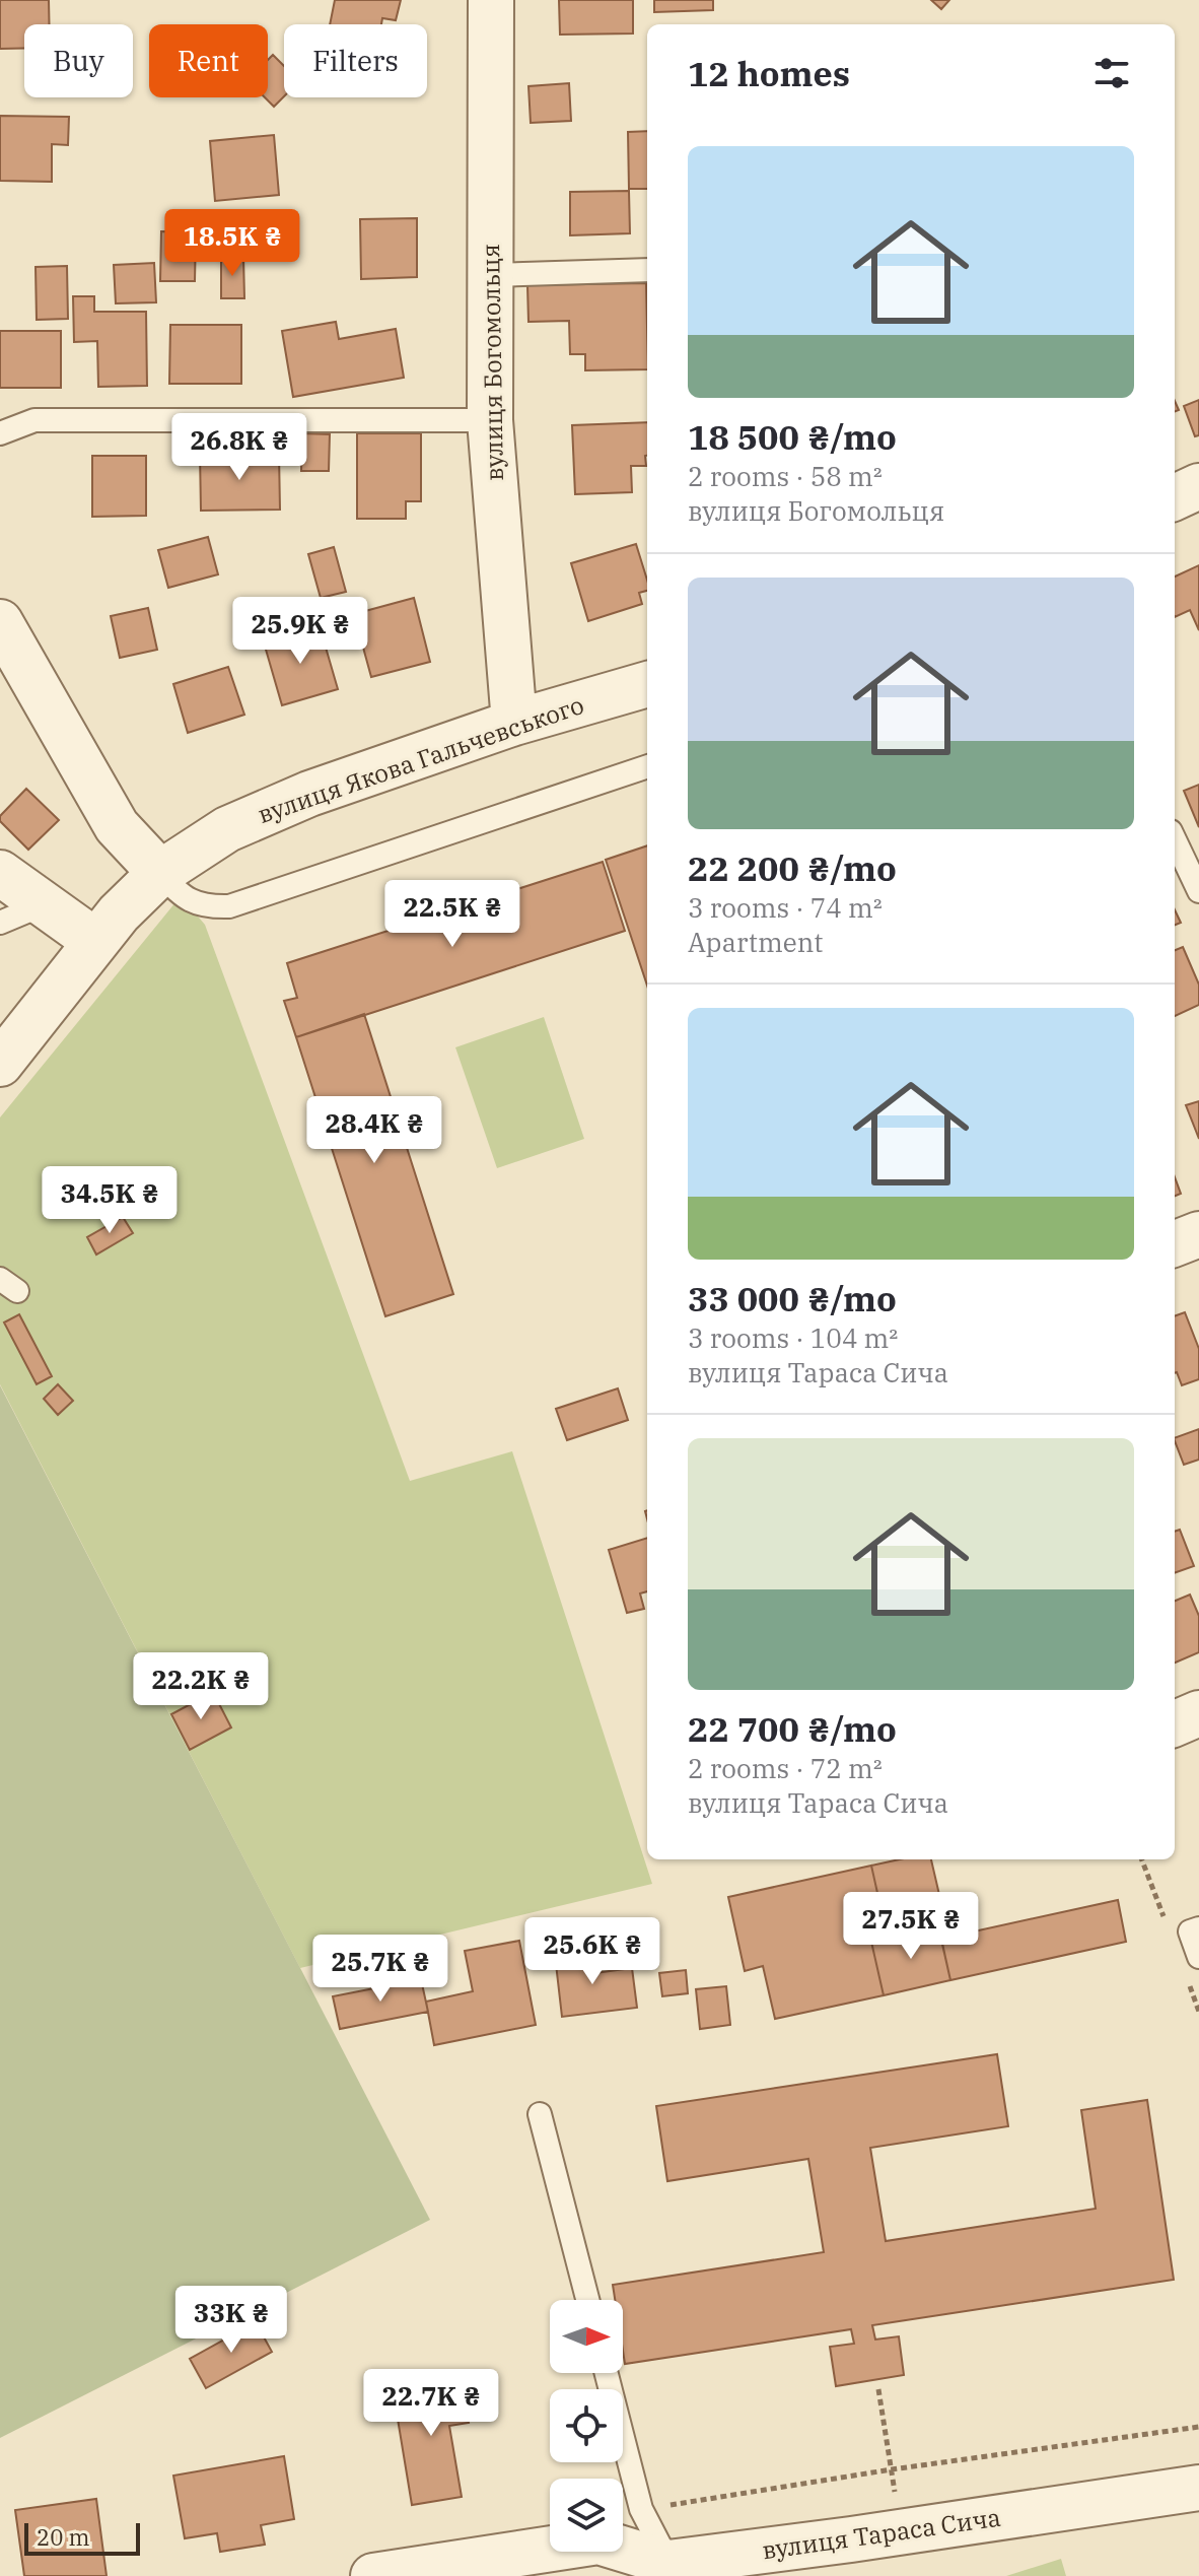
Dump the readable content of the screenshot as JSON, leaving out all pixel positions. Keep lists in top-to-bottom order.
{
  "streets": {
    "street": ["вулиця Богомольця", "вулиця Якова Гальчевського", "вулиця Тараса Сича"]
  },
  "crossings": [
    ["вулиця Богомольця", "вулиця Якова Гальчевського"]
  ],
  "scale_bar": "20 m",
  "north": "right",
  "page": {
    "chip": ["Buy", "Rent", "Filters"],
    "heading": "12 homes",
    "list": [
      {
        "name": "18 500 ₴/mo",
        "note": "2 rooms · 58 m² · вулиця Богомольця"
      },
      {
        "name": "22 200 ₴/mo",
        "note": "3 rooms · 74 m² · Apartment"
      },
      {
        "name": "33 000 ₴/mo",
        "note": "3 rooms · 104 m² · вулиця Тараса Сича"
      },
      {
        "name": "22 700 ₴/mo",
        "note": "2 rooms · 72 m² · вулиця Тараса Сича"
      }
    ],
    "price": [
      "18.5K ₴",
      "26.8K ₴",
      "25.9K ₴",
      "22.5K ₴",
      "28.4K ₴",
      "34.5K ₴",
      "22.2K ₴",
      "27.5K ₴",
      "25.6K ₴",
      "25.7K ₴",
      "33K ₴",
      "22.7K ₴"
    ],
    "scale": "20 m"
  }
}
